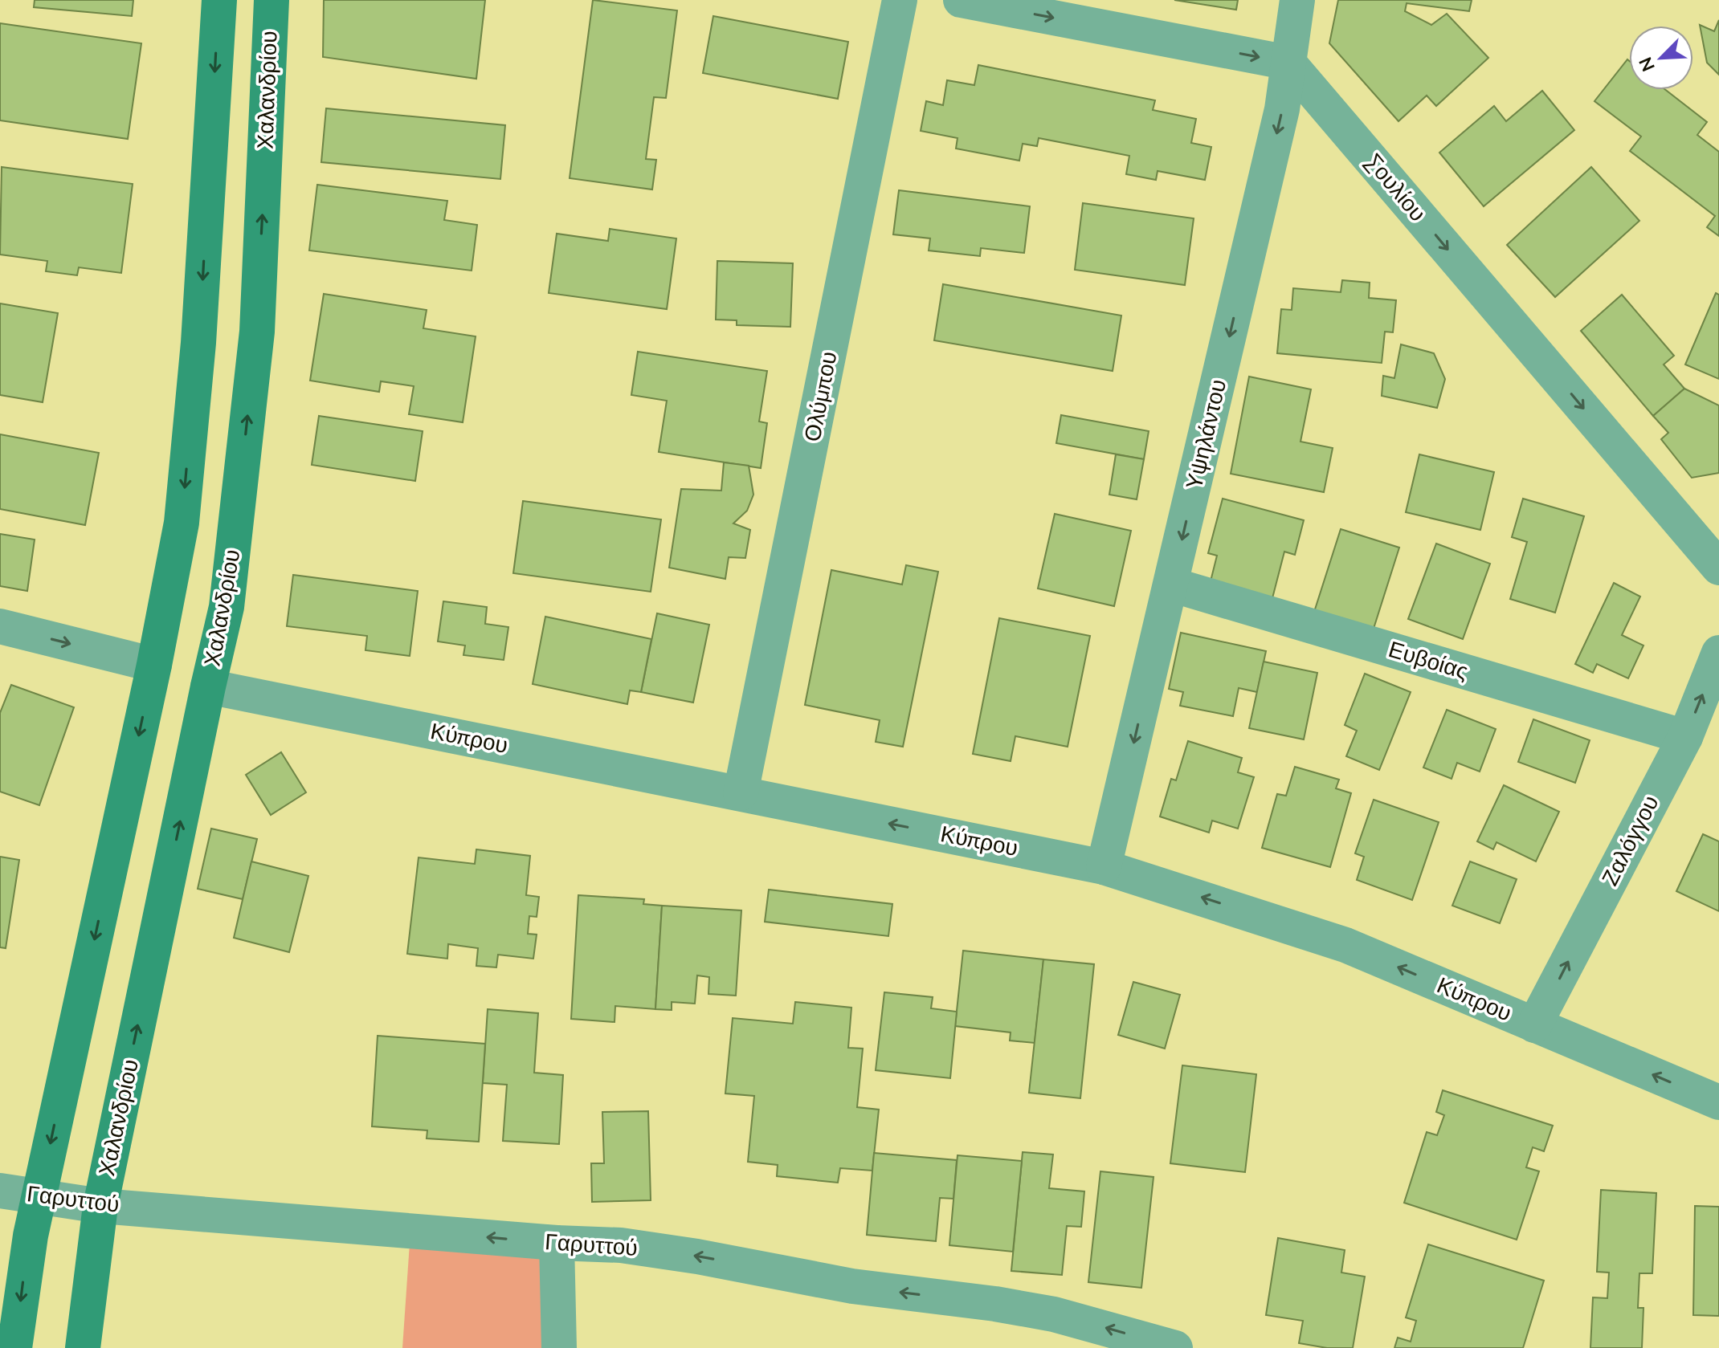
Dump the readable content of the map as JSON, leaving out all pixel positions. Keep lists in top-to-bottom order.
{
  "streets": {
    "main road": ["Χαλανδρίου"],
    "street": [
      "Σουλίου",
      "Ολύμπου",
      "Υψηλάντου",
      "Ευβοίας",
      "Κύπρου",
      "Ζαλόγγου",
      "Γαρυττού"
    ]
  },
  "crossings": [
    ["Χαλανδρίου", "Κύπρου"],
    ["Χαλανδρίου", "Γαρυττού"],
    ["Σουλίου", "Υψηλάντου"],
    ["Ολύμπου", "Κύπρου"],
    ["Υψηλάντου", "Ευβοίας"],
    ["Υψηλάντου", "Κύπρου"],
    ["Ευβοίας", "Ζαλόγγου"],
    ["Κύπρου", "Ζαλόγγου"]
  ],
  "one_way": [
    "Σουλίου",
    "Υψηλάντου",
    "Κύπρου",
    "Ζαλόγγου",
    "Γαρυττού"
  ],
  "north": "bottom left"
}
